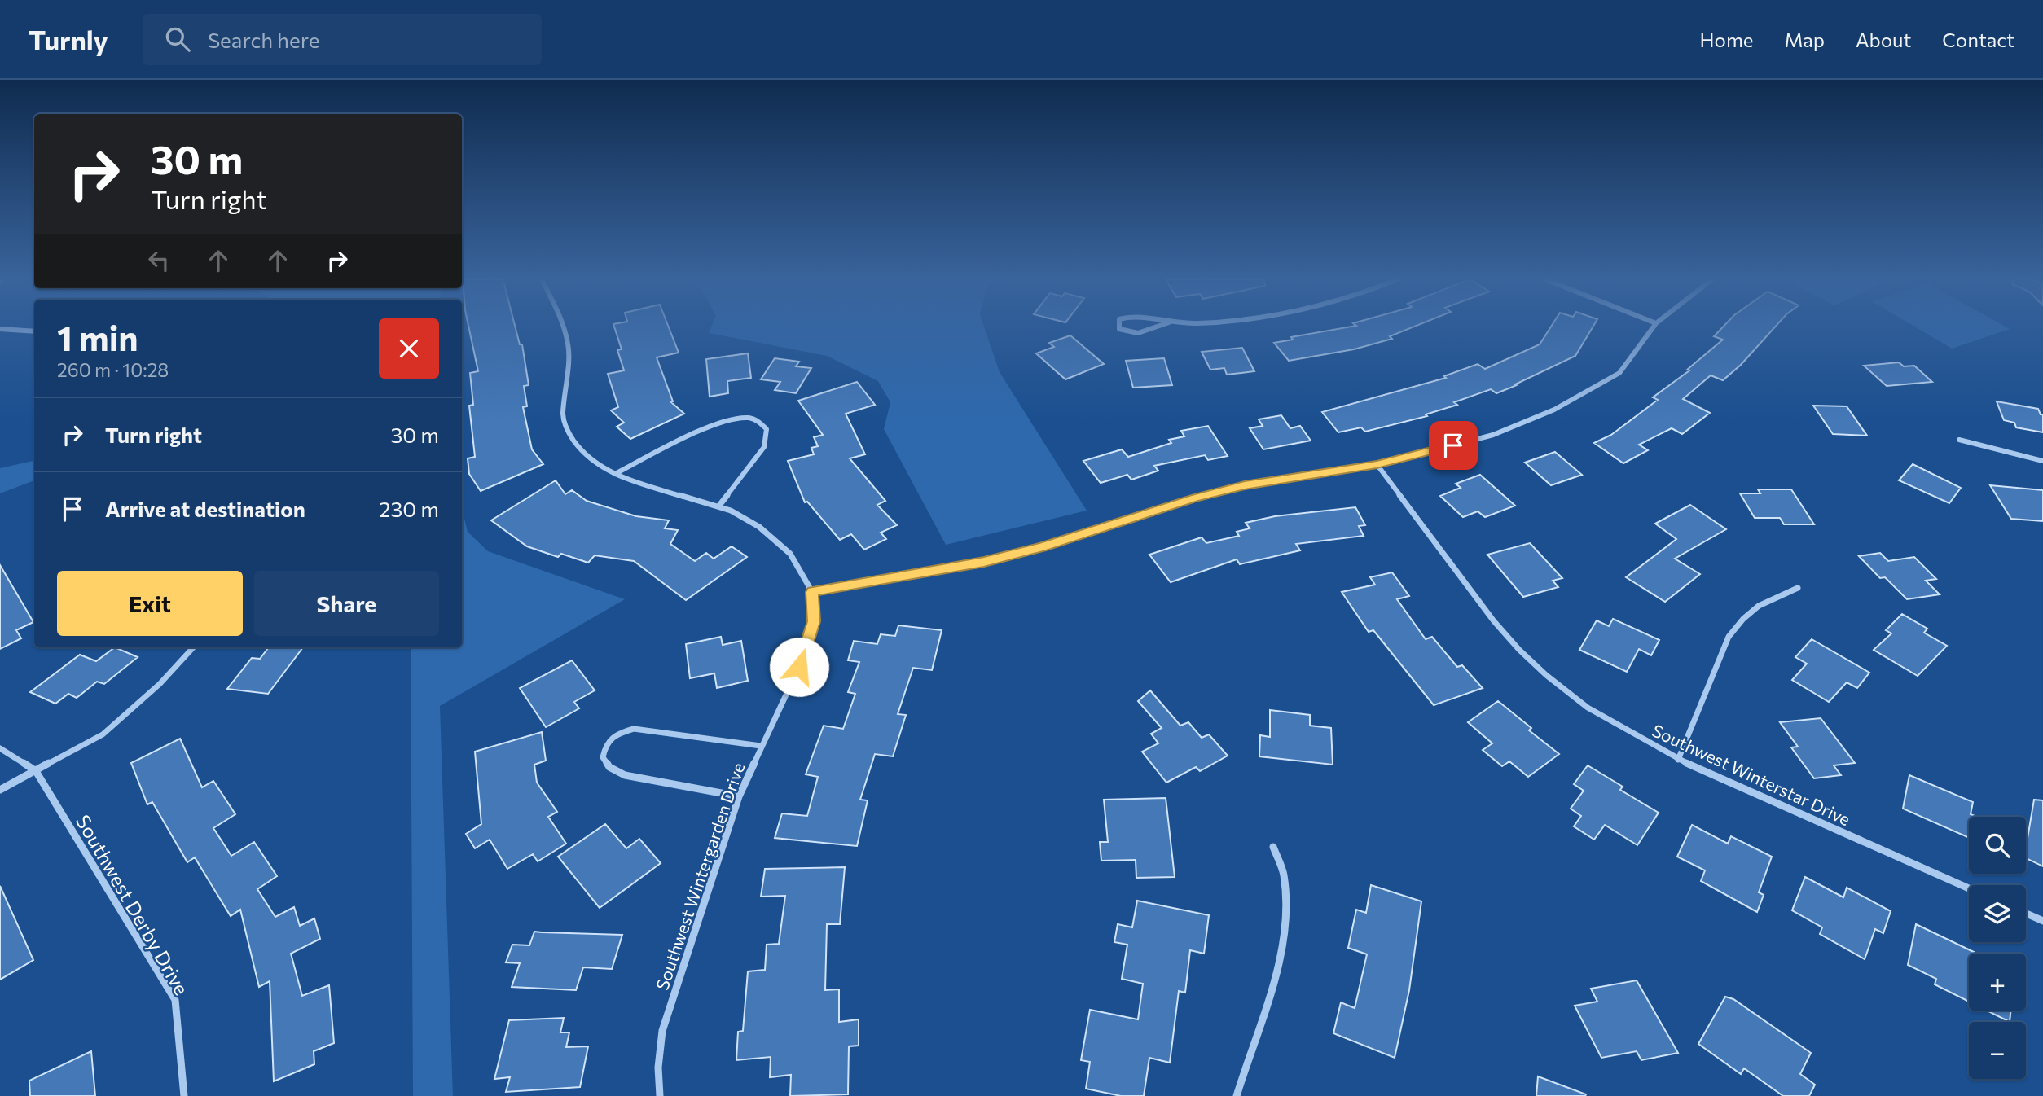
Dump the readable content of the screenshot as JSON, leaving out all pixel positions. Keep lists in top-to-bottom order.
{
  "streets": {
    "street": ["Southwest Winterstar Drive", "Southwest Wintergarden Drive", "Southwest Derby Drive"]
  },
  "page": {
    "header": "Turnly",
    "search": "Search here",
    "nav": [
      "Home",
      "Map",
      "About",
      "Contact"
    ],
    "turn": ["30 m", "Turn right"],
    "heading": ["1 min", "260 m · 10:28"],
    "list": [
      {
        "name": "Turn right",
        "value": "30 m"
      },
      {
        "name": "Arrive at destination",
        "value": "230 m"
      }
    ],
    "buttons": ["Exit", "Share"],
    "map_buttons": ["+", "−"]
  }
}
